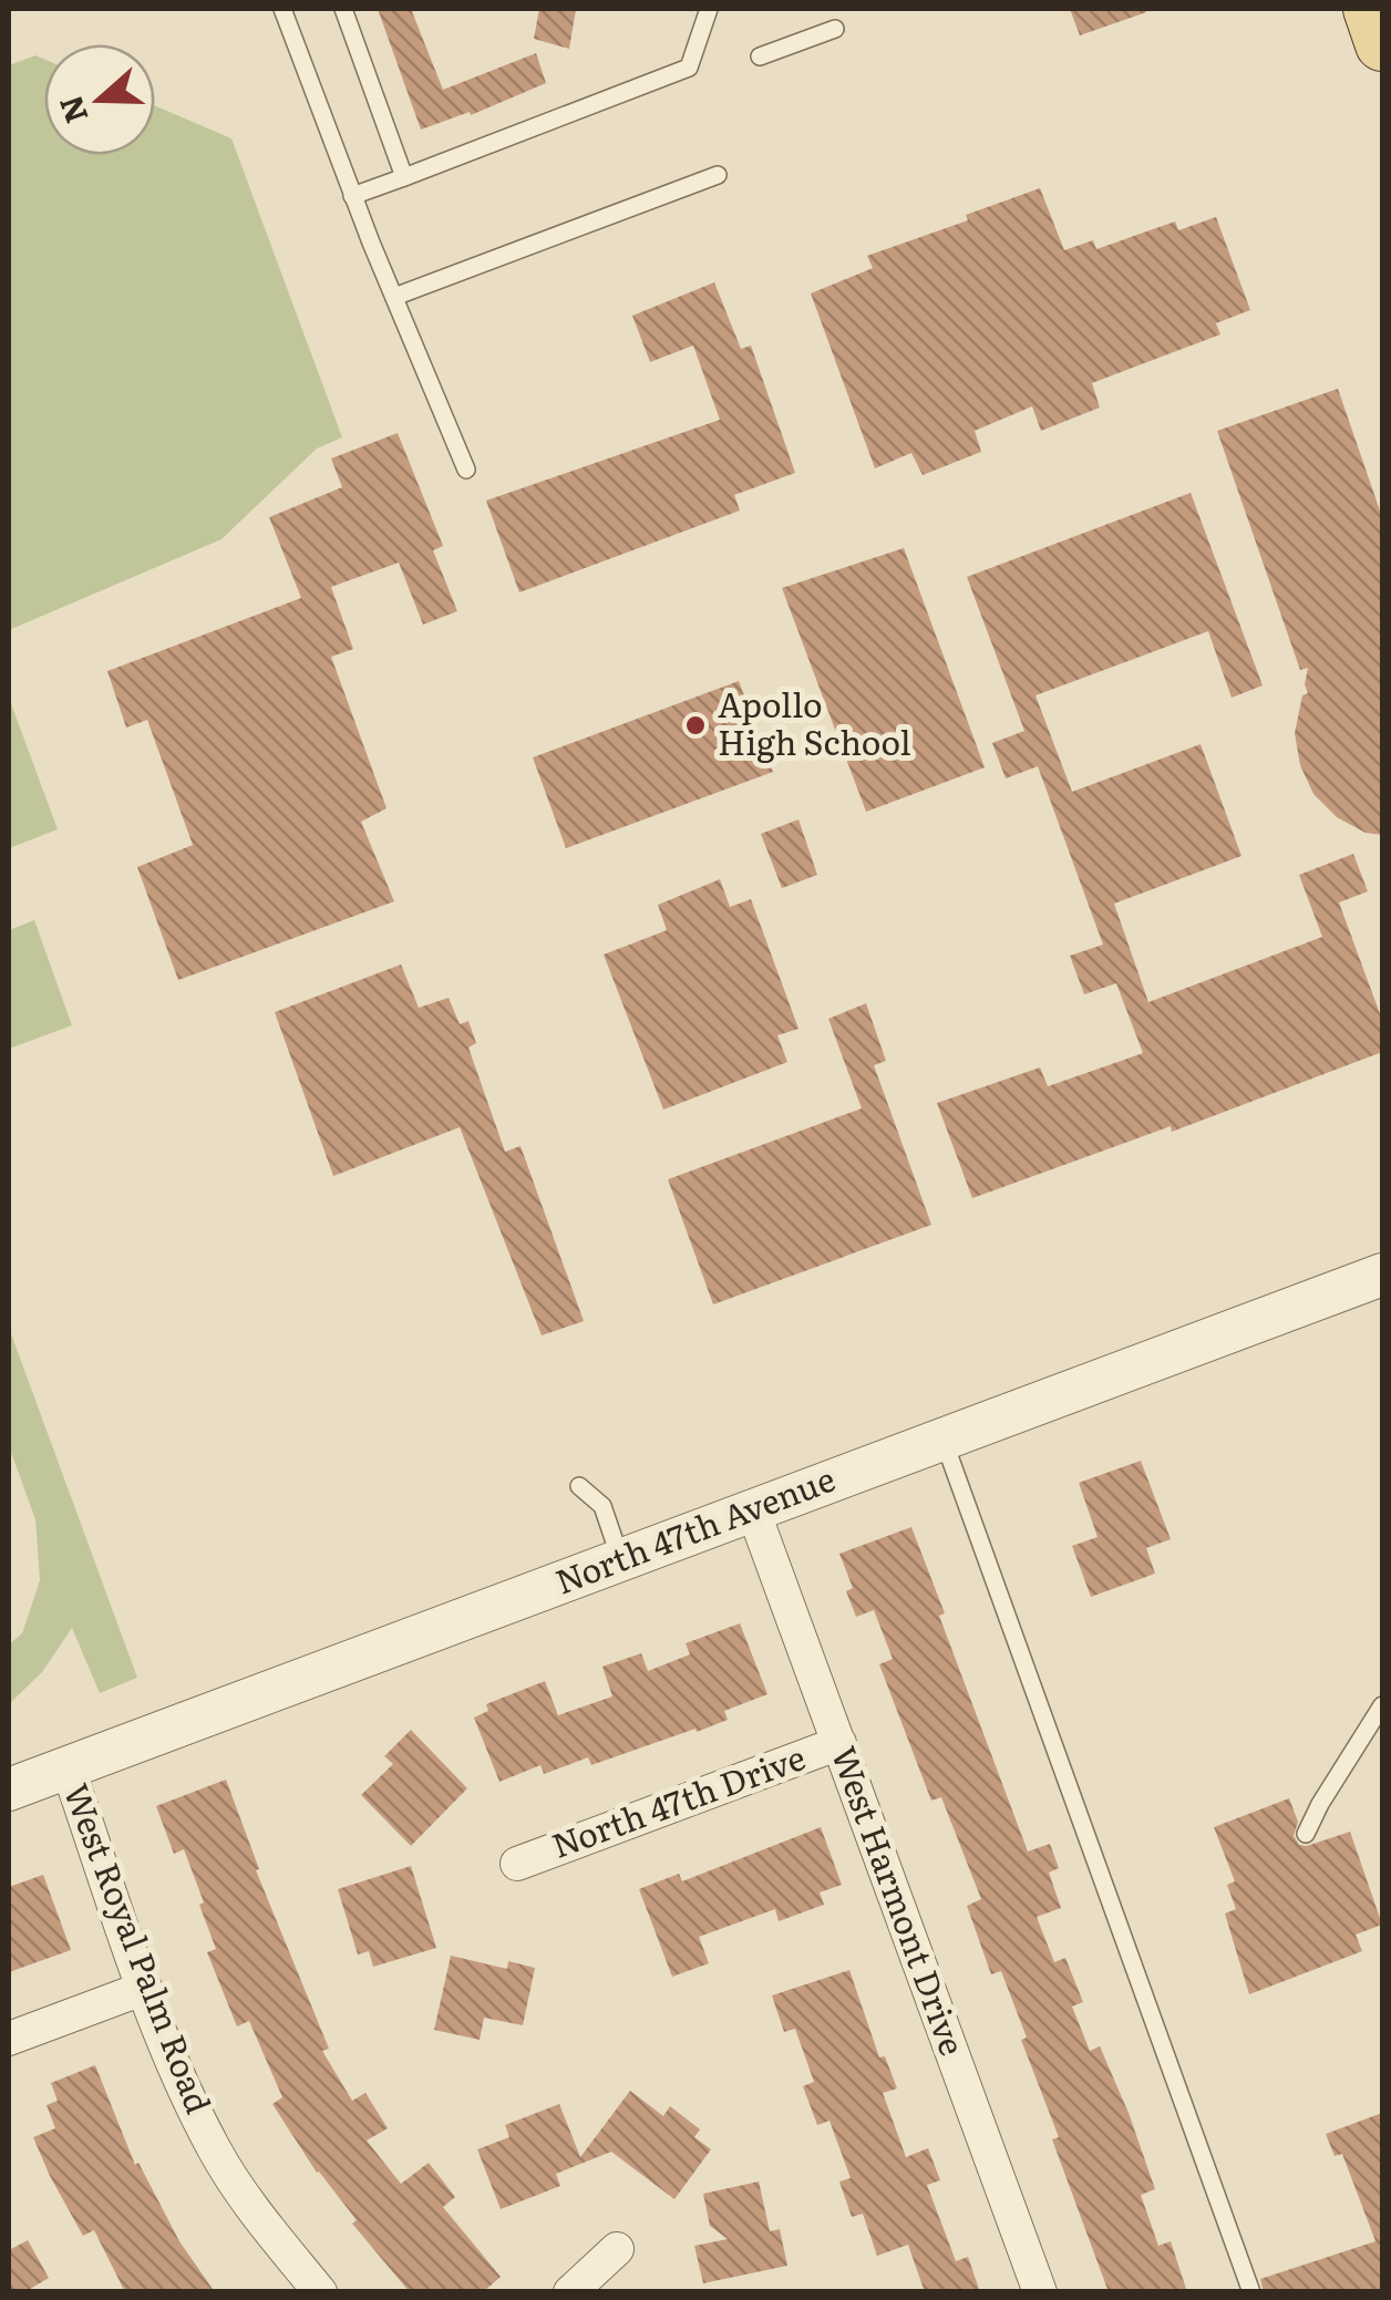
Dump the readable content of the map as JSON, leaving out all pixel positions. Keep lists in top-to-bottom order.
{
  "streets": {
    "street": [
      "North 47th Avenue",
      "North 47th Drive",
      "West Harmont Drive",
      "West Royal Palm Road"
    ]
  },
  "crossings": [
    ["North 47th Avenue", "West Harmont Drive"],
    ["North 47th Avenue", "West Royal Palm Road"],
    ["North 47th Drive", "West Harmont Drive"]
  ],
  "places": ["Apollo High School"],
  "north": "left"
}
